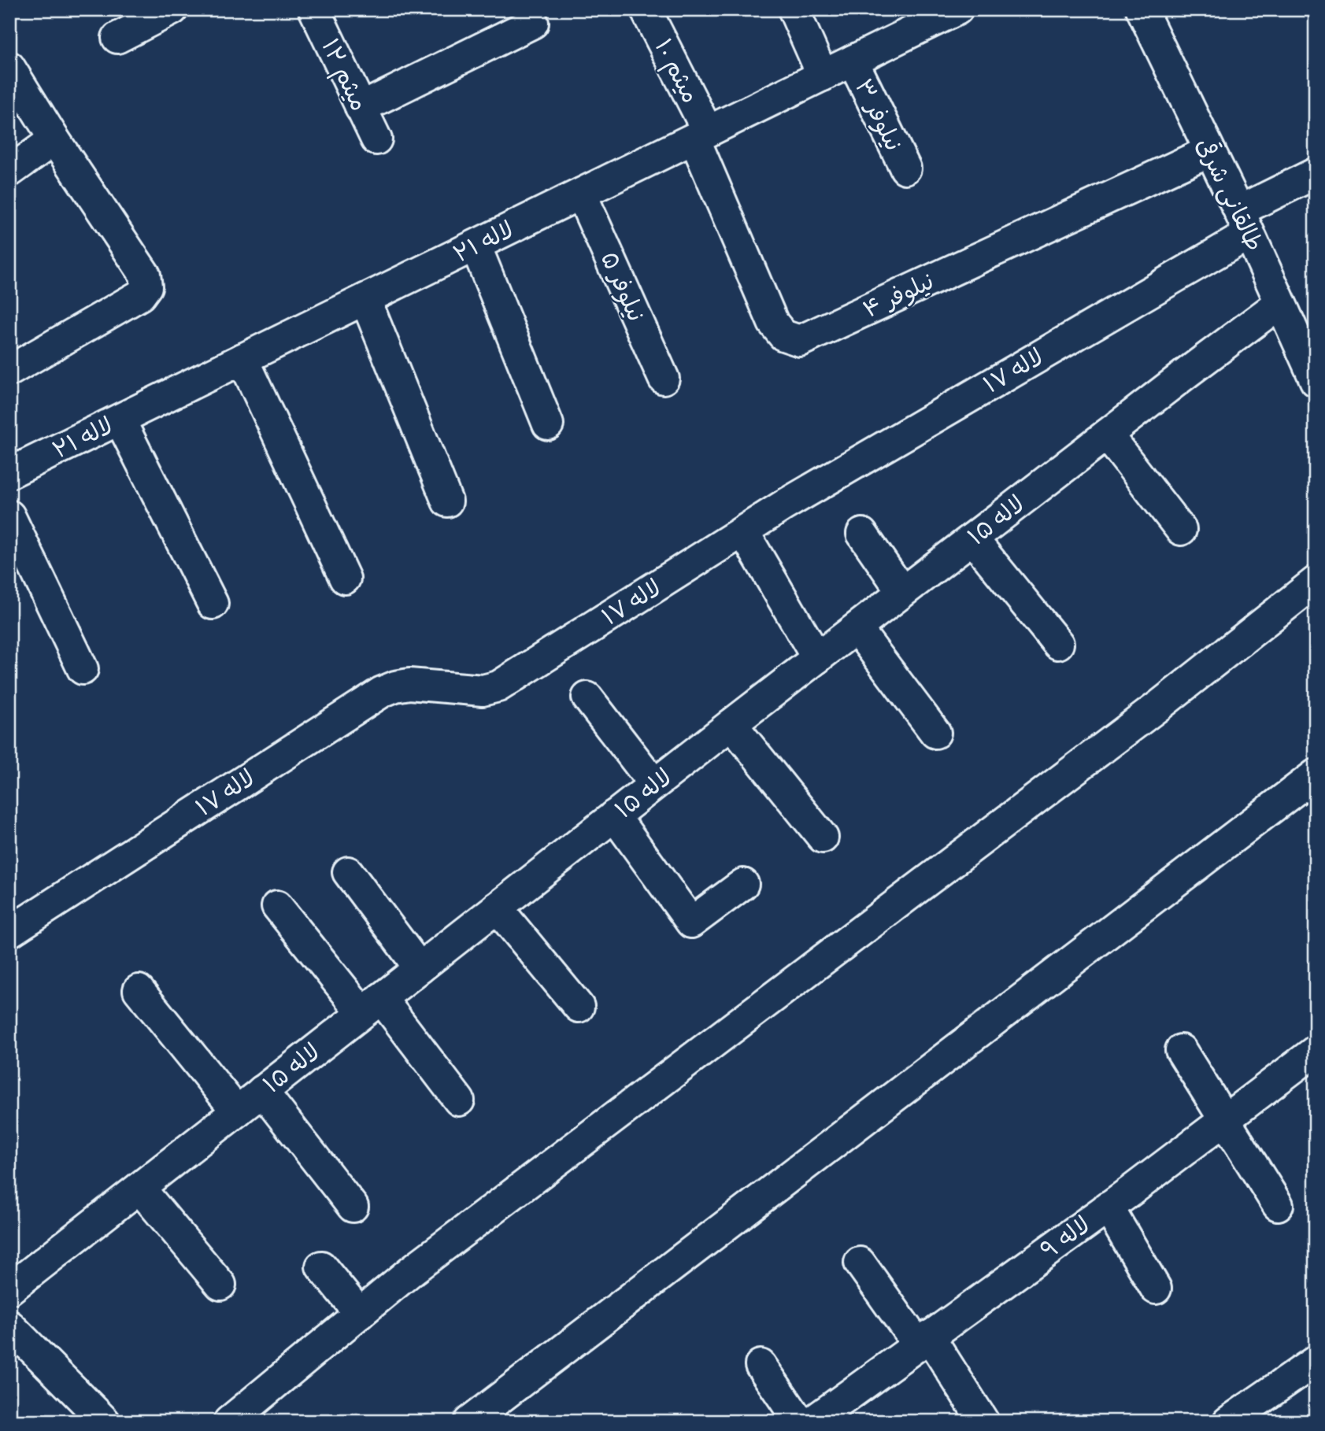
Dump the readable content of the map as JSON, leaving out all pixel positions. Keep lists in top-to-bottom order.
{
  "streets": {
    "street": [
      "میثم ۱۰",
      "میثم ۱۲",
      "نیلوفر ۳",
      "طالقانی شرقی",
      "لاله ۲۱",
      "نیلوفر ۵",
      "نیلوفر ۴",
      "لاله ۱۷",
      "لاله ۱۵",
      "لاله ۹"
    ]
  },
  "crossings": [
    ["میثم ۱۰", "لاله ۲۱"],
    ["میثم ۱۰", "نیلوفر ۴"],
    ["نیلوفر ۳", "لاله ۲۱"],
    ["طالقانی شرقی", "نیلوفر ۴"],
    ["طالقانی شرقی", "لاله ۱۷"],
    ["طالقانی شرقی", "لاله ۱۵"],
    ["لاله ۲۱", "نیلوفر ۵"],
    ["لاله ۲۱", "نیلوفر ۴"]
  ]
}
